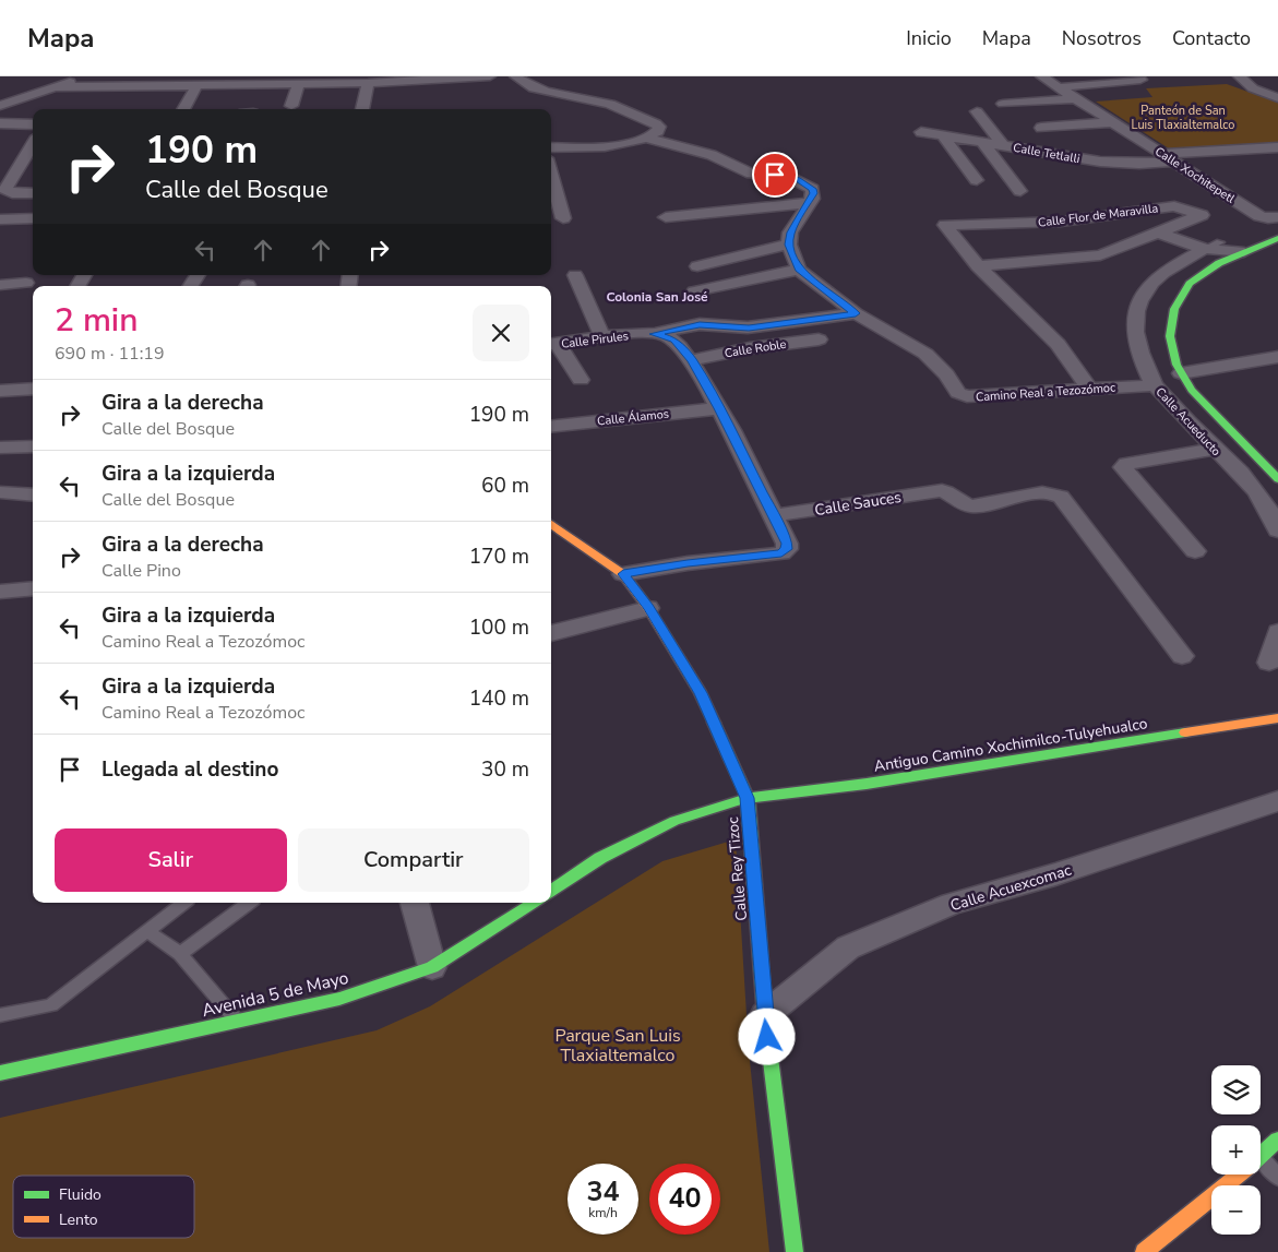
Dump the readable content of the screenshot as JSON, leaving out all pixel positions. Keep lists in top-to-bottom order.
{
  "streets": {
    "street": [
      "Calle Tetlalli",
      "Calle Xochitepetl",
      "Calle Flor de Maravilla",
      "Calle Pirules",
      "Calle Roble",
      "Camino Real a Tezozómoc",
      "Calle Álamos",
      "Calle Acueducto",
      "Calle Sauces",
      "Antiguo Camino Xochimilco-Tulyehualco",
      "Calle Rey Tizoc",
      "Calle Acuexcomac",
      "Avenida 5 de Mayo"
    ]
  },
  "crossings": [
    ["Calle Tetlalli", "Calle Xochitepetl"],
    ["Calle Flor de Maravilla", "Calle Acueducto"],
    ["Calle Pirules", "Calle Roble"],
    ["Camino Real a Tezozómoc", "Calle Acueducto"],
    ["Antiguo Camino Xochimilco-Tulyehualco", "Calle Rey Tizoc"],
    ["Calle Rey Tizoc", "Calle Acuexcomac"]
  ],
  "districts": ["Colonia San José"],
  "parks": ["Panteón de San Luis Tlaxialtemalco", "Parque San Luis Tlaxialtemalco"],
  "legend": ["Fluido", "Lento"],
  "page": {
    "header": "Mapa",
    "nav": [
      "Inicio",
      "Mapa",
      "Nosotros",
      "Contacto"
    ],
    "turn": ["190 m", "Calle del Bosque"],
    "heading": ["2 min", "690 m · 11:19"],
    "list": [
      {
        "name": "Gira a la derecha",
        "note": "Calle del Bosque",
        "value": "190 m"
      },
      {
        "name": "Gira a la izquierda",
        "note": "Calle del Bosque",
        "value": "60 m"
      },
      {
        "name": "Gira a la derecha",
        "note": "Calle Pino",
        "value": "170 m"
      },
      {
        "name": "Gira a la izquierda",
        "note": "Camino Real a Tezozómoc",
        "value": "100 m"
      },
      {
        "name": "Gira a la izquierda",
        "note": "Camino Real a Tezozómoc",
        "value": "140 m"
      },
      {
        "name": "Llegada al destino",
        "value": "30 m"
      }
    ],
    "buttons": ["Salir", "Compartir"],
    "map_buttons": ["+", "−"],
    "speed": "34 km/h",
    "limit": "40"
  }
}
